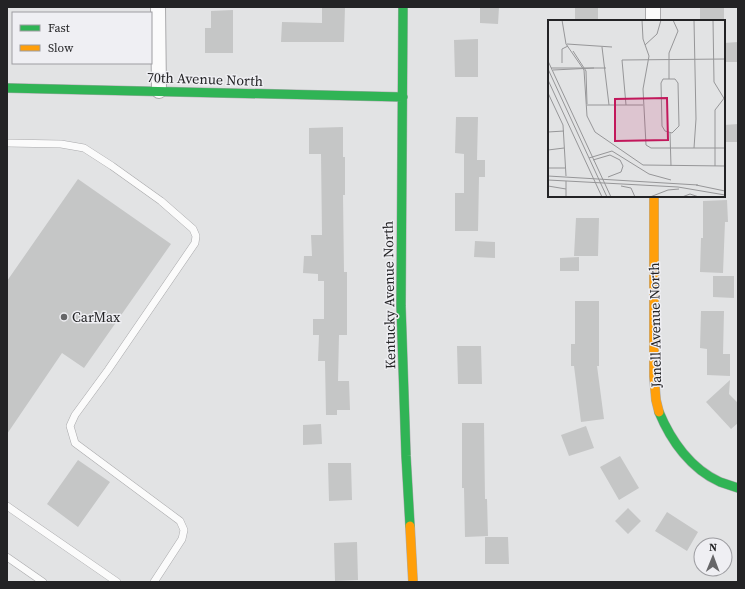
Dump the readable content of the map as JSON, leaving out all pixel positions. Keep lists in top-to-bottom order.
{
  "streets": {
    "street": ["70th Avenue North", "Kentucky Avenue North", "Janell Avenue North"]
  },
  "crossings": [
    ["70th Avenue North", "Kentucky Avenue North"]
  ],
  "places": ["CarMax"],
  "legend": ["Fast", "Slow"],
  "north": "top"
}
